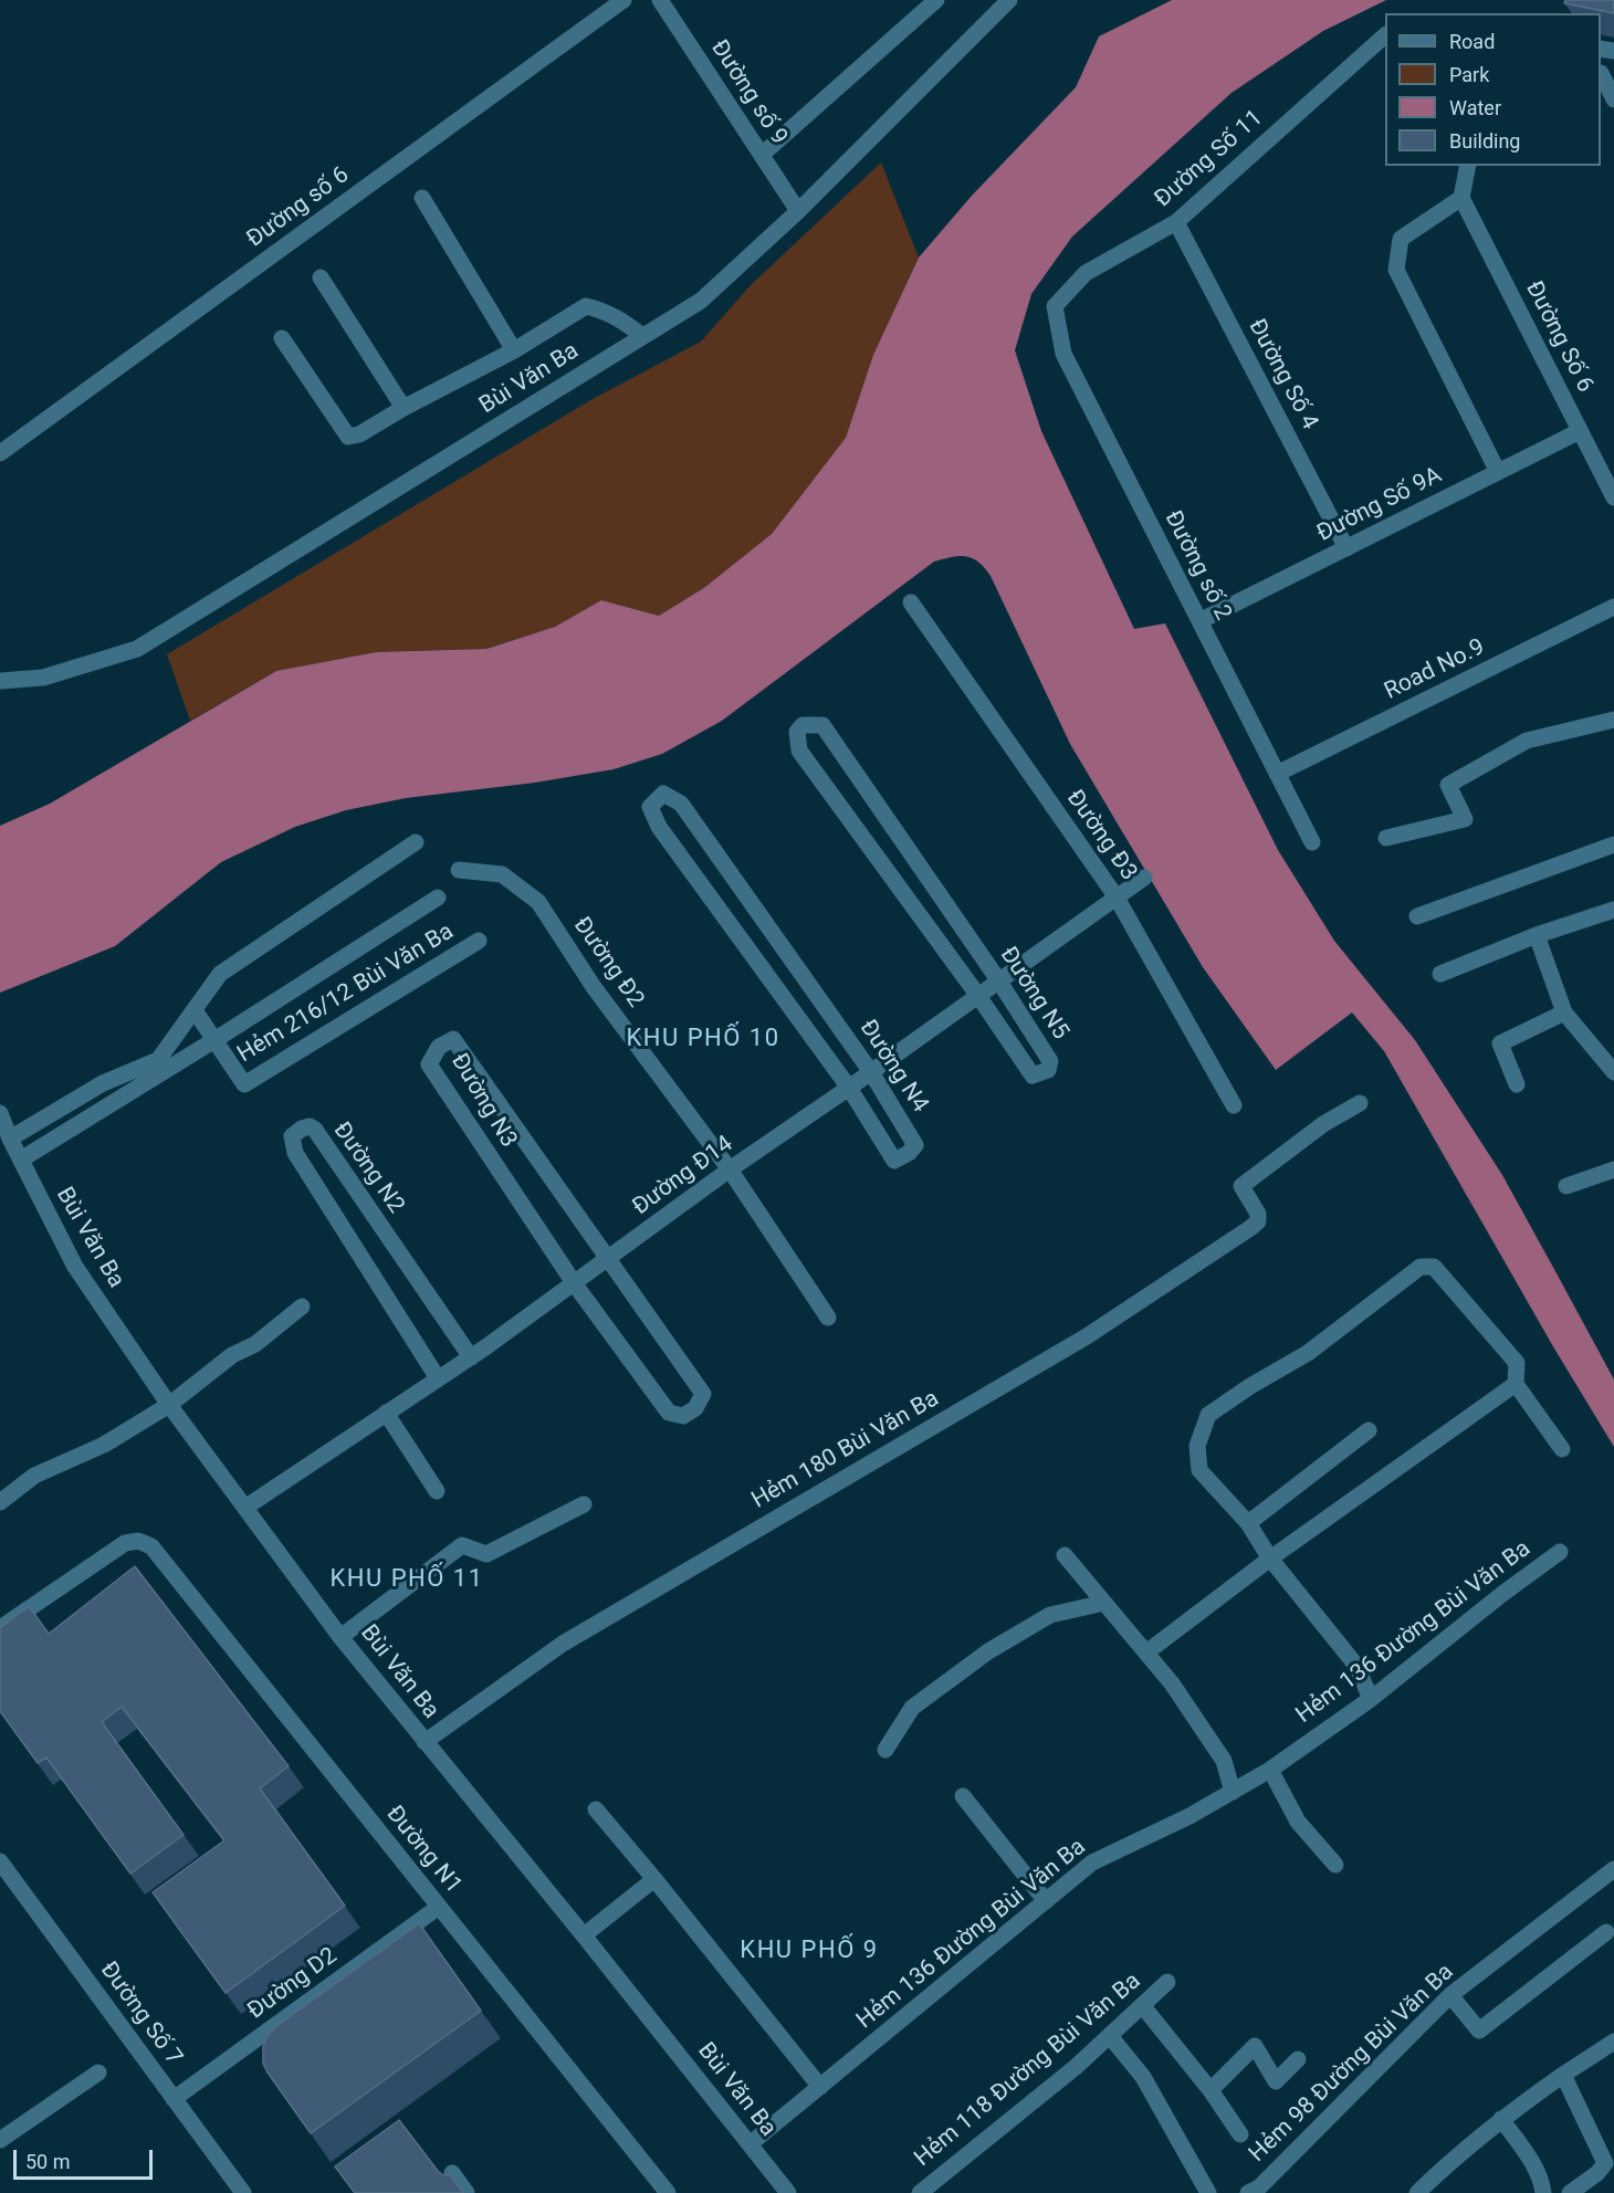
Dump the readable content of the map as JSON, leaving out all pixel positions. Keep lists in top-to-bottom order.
{
  "streets": {
    "street": [
      "Đường số 9",
      "Đường Số 11",
      "Đường số 6",
      "Đường Số 6",
      "Đường Số 4",
      "Bùi Văn Ba",
      "Đường Số 9A",
      "Đường số 2",
      "Road No.9",
      "Đường Đ3",
      "Đường Đ2",
      "Hẻm 216/12 Bùi Văn Ba",
      "Đường N5",
      "Đường N4",
      "Đường N3",
      "Đường N2",
      "Đường Đ14",
      "Hẻm 180 Bùi Văn Ba",
      "Hẻm 136 Đường Bùi Văn Ba",
      "Đường N1",
      "Đường D2",
      "Đường Số 7",
      "Hẻm 98 Đường Bùi Văn Ba",
      "Hẻm 118 Đường Bùi Văn Ba"
    ]
  },
  "crossings": [
    ["Đường số 9", "Bùi Văn Ba"],
    ["Đường Số 11", "Đường Số 4"],
    ["Đường Số 11", "Đường số 2"],
    ["Đường Số 6", "Đường Số 9A"],
    ["Đường Số 4", "Đường Số 9A"],
    ["Bùi Văn Ba", "Đường Đ14"],
    ["Bùi Văn Ba", "Hẻm 180 Bùi Văn Ba"],
    ["Bùi Văn Ba", "Hẻm 136 Đường Bùi Văn Ba"],
    ["Đường Số 9A", "Đường số 2"],
    ["Đường số 2", "Road No.9"],
    ["Đường Đ3", "Đường Đ14"],
    ["Đường Đ2", "Đường Đ14"],
    ["Đường N5", "Đường Đ14"],
    ["Đường N4", "Đường Đ14"],
    ["Đường N3", "Đường Đ14"],
    ["Đường N2", "Đường Đ14"],
    ["Đường N1", "Đường D2"],
    ["Đường D2", "Đường Số 7"]
  ],
  "districts": ["KHU PHỐ 10", "KHU PHỐ 11", "KHU PHỐ 9"],
  "legend": [
    "Road",
    "Park",
    "Water",
    "Building"
  ],
  "scale_bar": "50 m"
}
